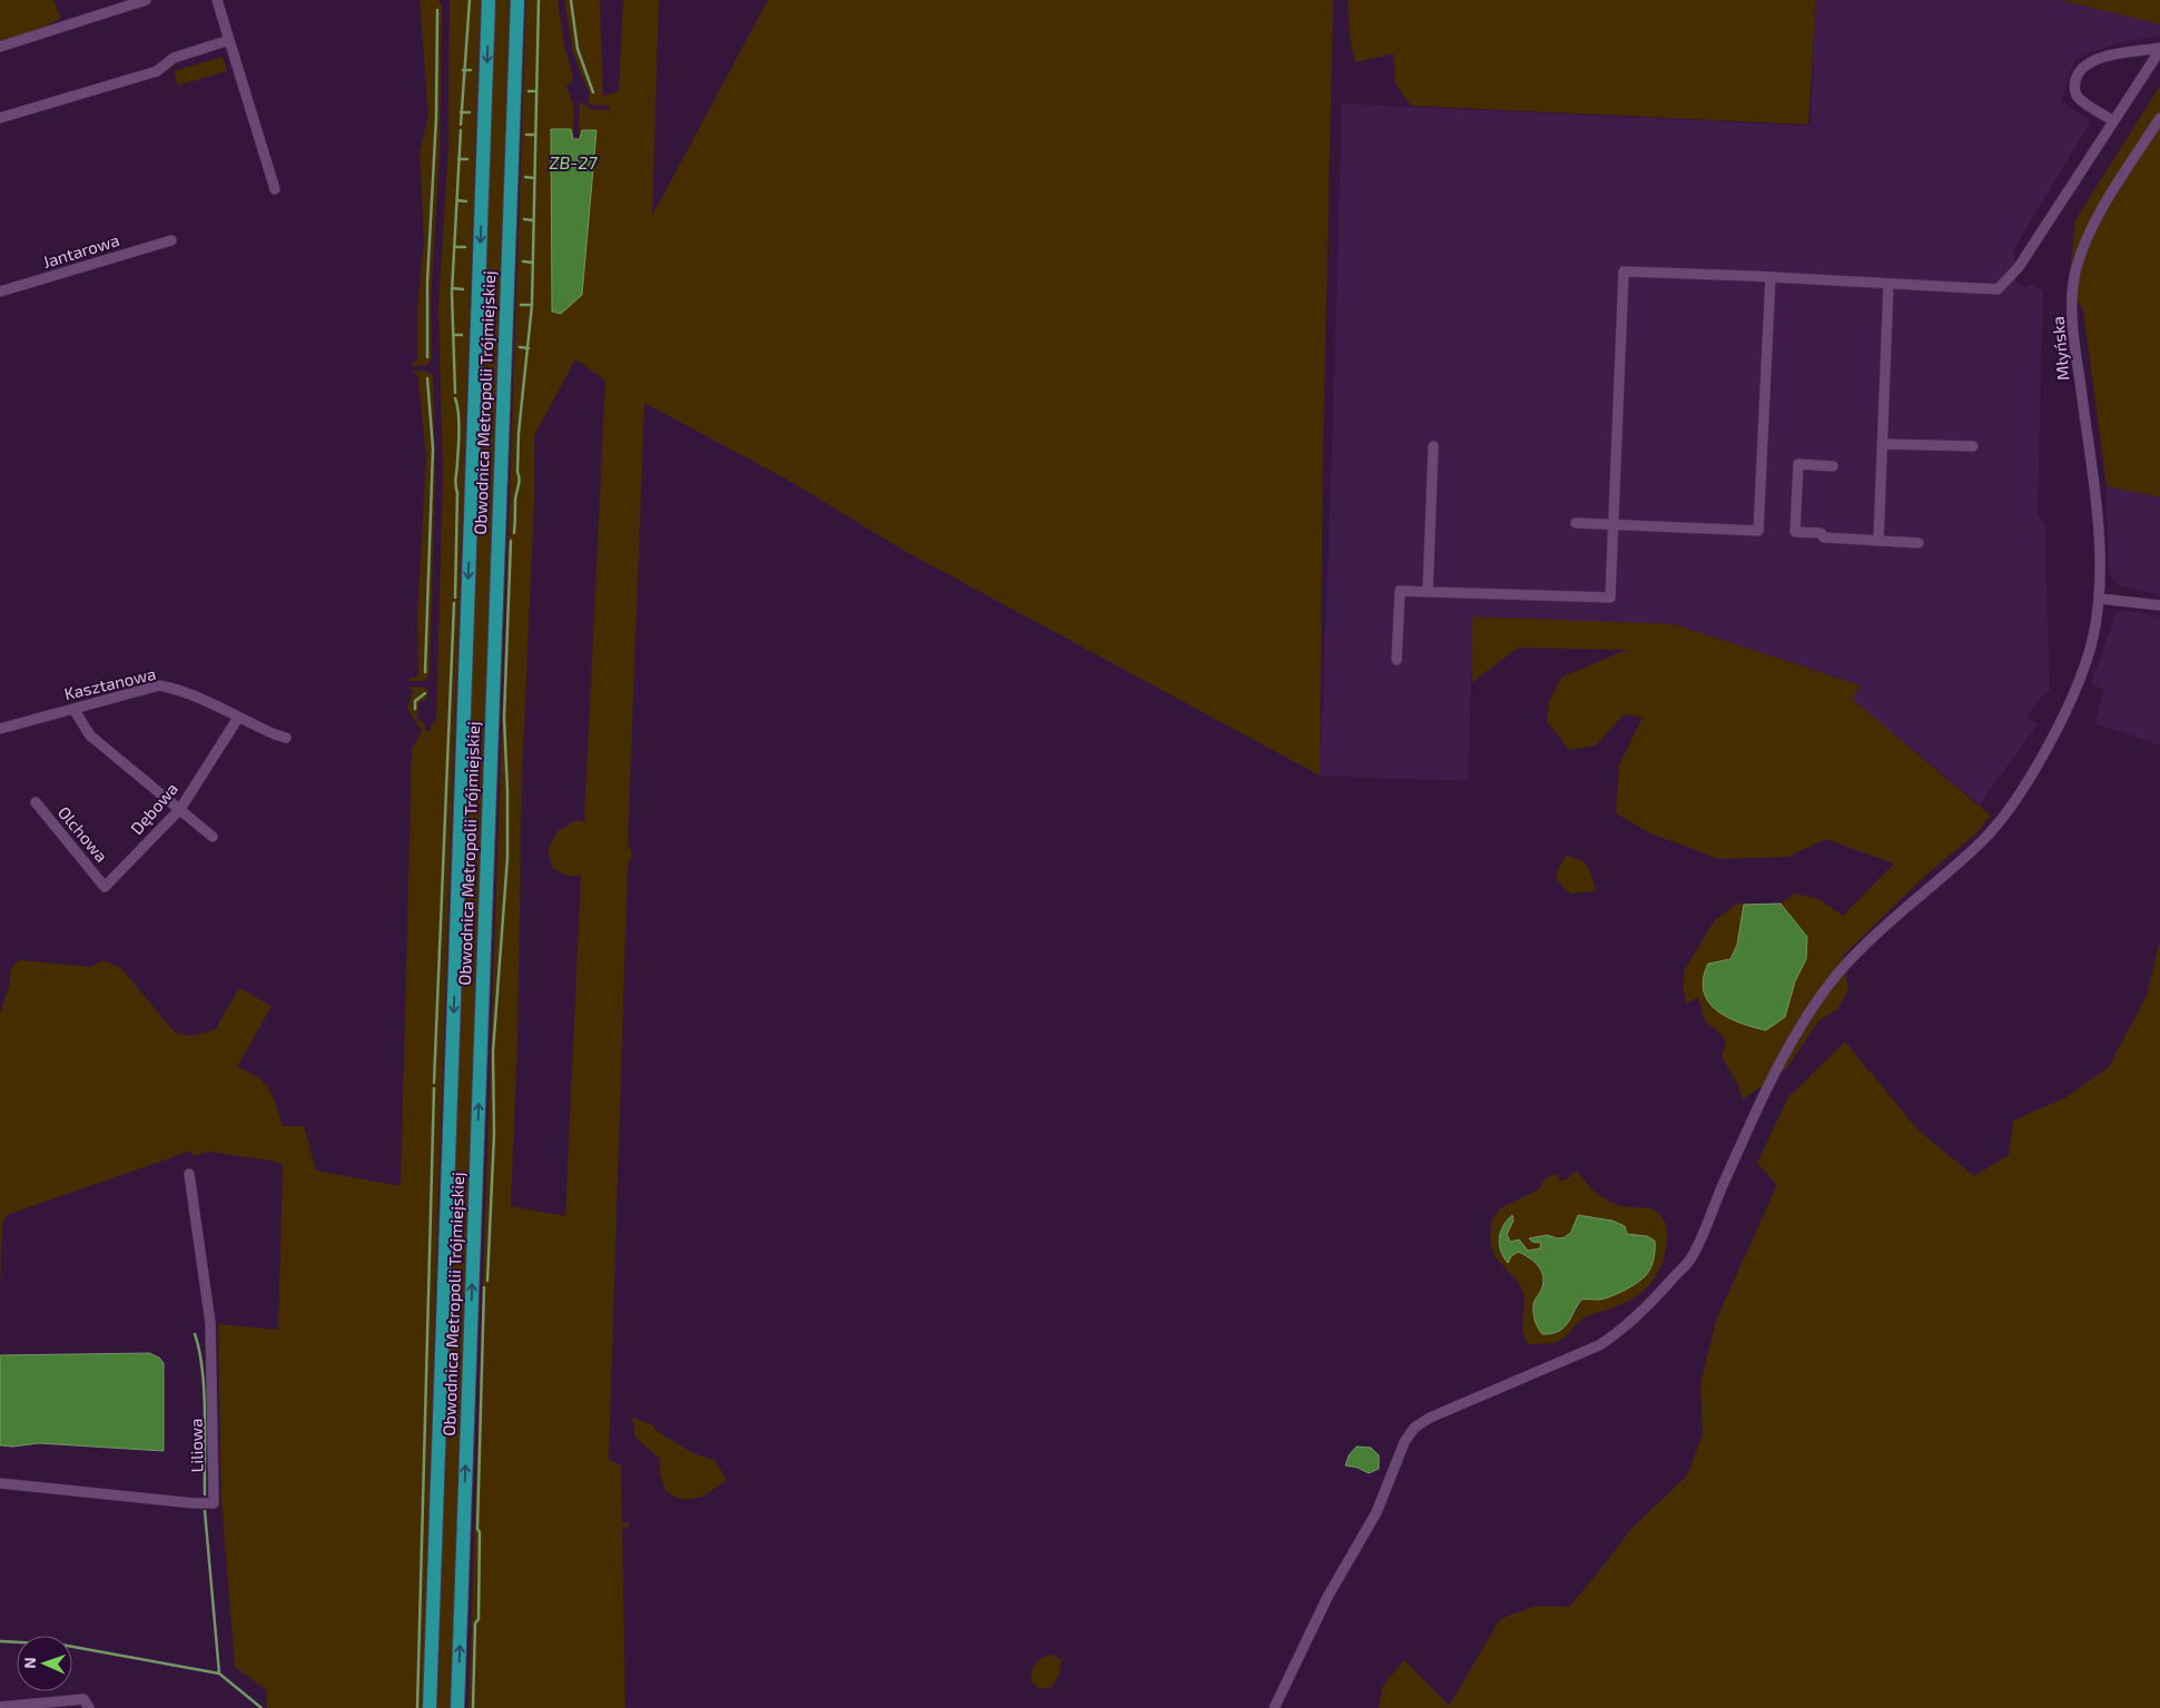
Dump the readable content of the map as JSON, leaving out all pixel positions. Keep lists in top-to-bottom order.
{
  "streets": {
    "highway": ["Obwodnica Metropolii Trójmiejskiej"],
    "street": [
      "Jantarowa",
      "Młyńska",
      "Kasztanowa",
      "Dębowa",
      "Olchowa",
      "Liliowa"
    ]
  },
  "crossings": [
    ["Kasztanowa", "Dębowa"],
    ["Dębowa", "Olchowa"]
  ],
  "water": ["ZB-27"],
  "north": "left"
}
